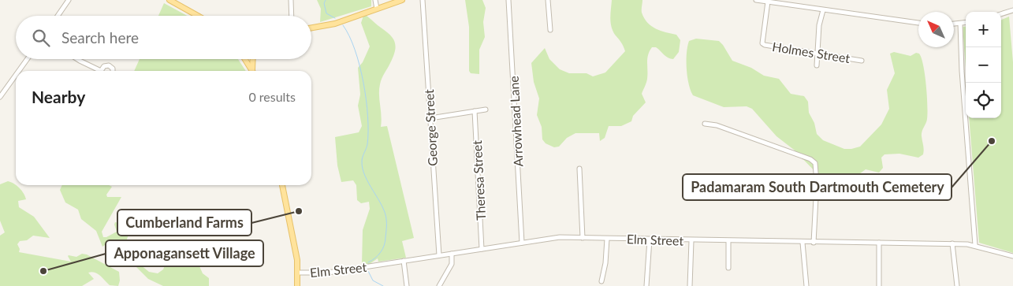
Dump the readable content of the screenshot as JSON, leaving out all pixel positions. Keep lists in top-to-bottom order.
{
  "streets": {
    "street": [
      "Holmes Street",
      "Arrowhead Lane",
      "George Street",
      "Theresa Street",
      "Elm Street"
    ]
  },
  "crossings": [
    ["Arrowhead Lane", "Elm Street"],
    ["George Street", "Elm Street"],
    ["Theresa Street", "Elm Street"]
  ],
  "places": ["Padamaram South Dartmouth Cemetery", "Cumberland Farms", "Apponagansett Village"],
  "north": "top left",
  "page": {
    "map_buttons": ["+", "−"],
    "search": "Search here",
    "heading": ["Nearby", "0 results"]
  }
}
